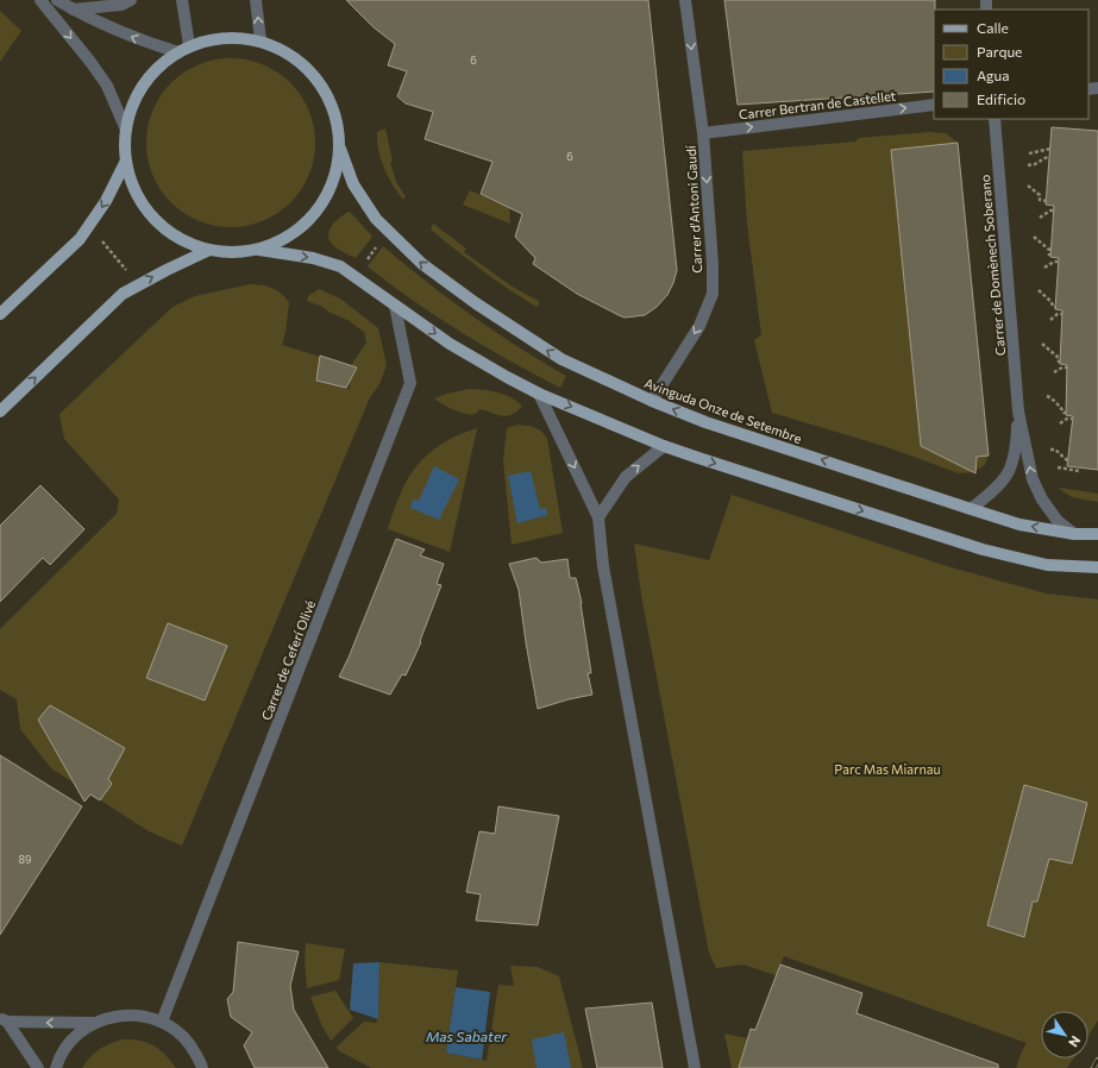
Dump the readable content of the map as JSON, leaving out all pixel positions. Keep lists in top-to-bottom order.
{
  "streets": {
    "main road": ["Avinguda Onze de Setembre"],
    "street": [
      "Carrer Bertran de Castellet",
      "Carrer d'Antoni Gaudí",
      "Carrer de Domènech Soberano",
      "Carrer de Ceferí Olivé"
    ]
  },
  "crossings": [
    ["Carrer Bertran de Castellet", "Carrer d'Antoni Gaudí"],
    ["Carrer d'Antoni Gaudí", "Avinguda Onze de Setembre"],
    ["Carrer de Domènech Soberano", "Avinguda Onze de Setembre"]
  ],
  "one_way": ["Carrer Bertran de Castellet", "Carrer d'Antoni Gaudí"],
  "water": ["Mas Sabater"],
  "parks": ["Parc Mas Miarnau"],
  "house_numbers": ["6", "6", "89"],
  "legend": [
    "Calle",
    "Parque",
    "Agua",
    "Edificio"
  ],
  "north": "bottom right"
}
